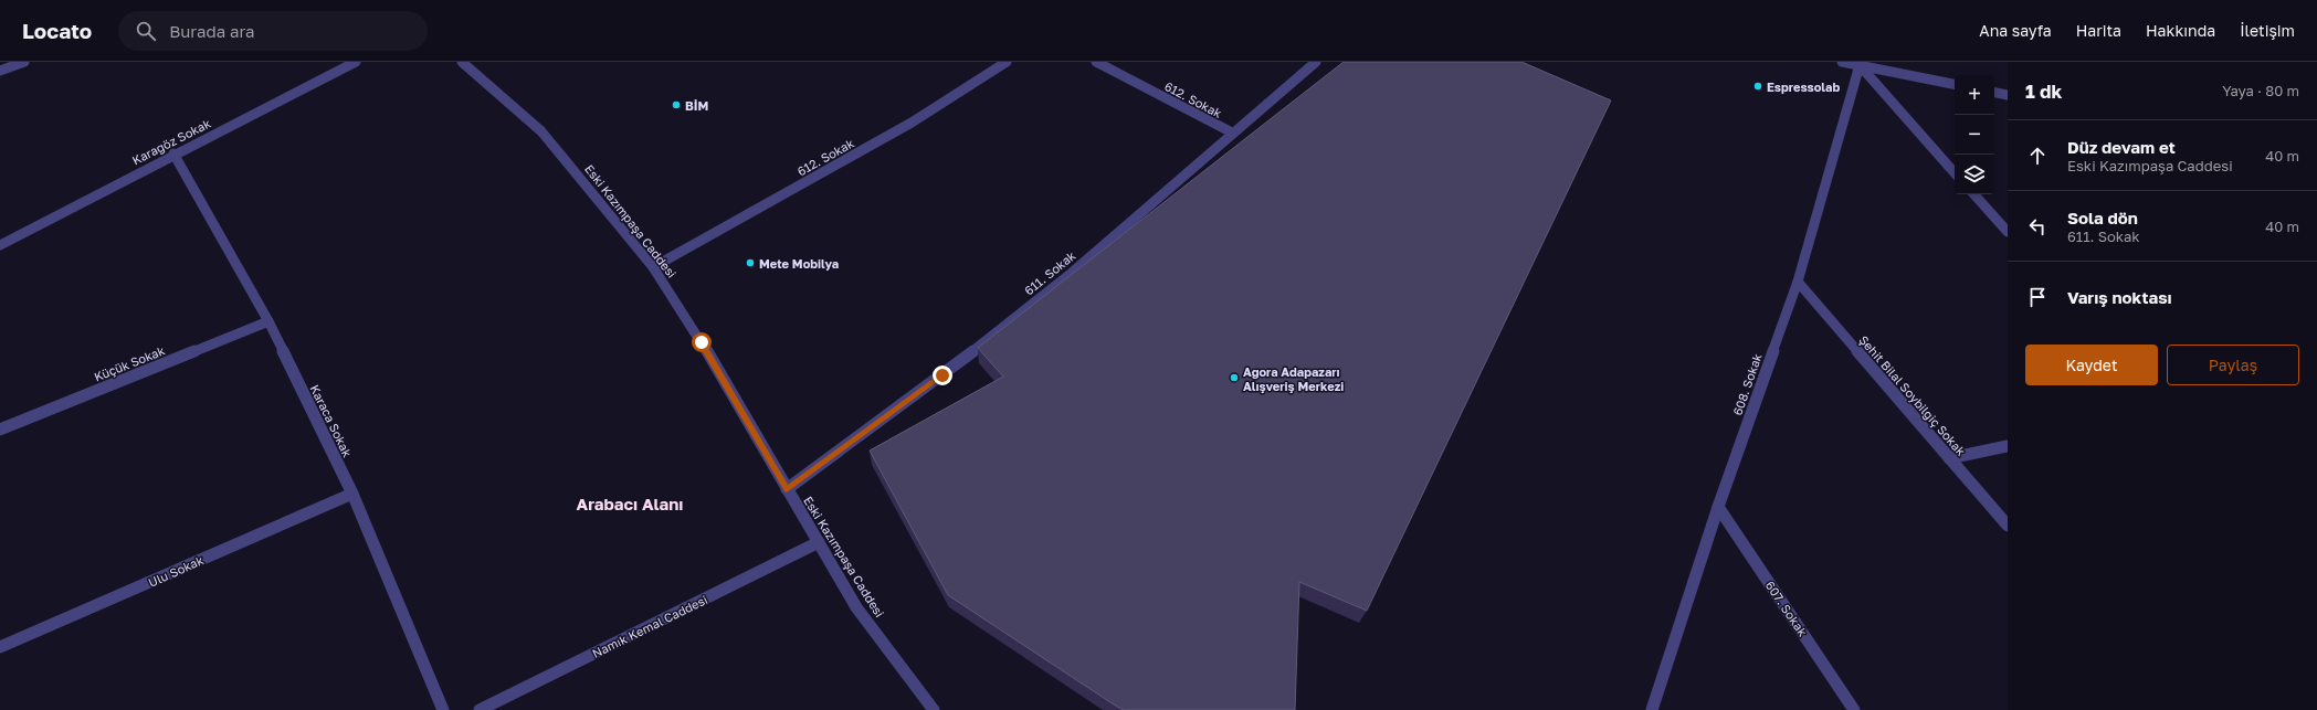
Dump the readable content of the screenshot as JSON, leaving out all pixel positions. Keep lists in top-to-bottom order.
{
  "streets": {
    "street": [
      "612. Sokak",
      "Karagöz Sokak",
      "Eski Kazımpaşa Caddesi",
      "611. Sokak",
      "Küçük Sokak",
      "608. Sokak",
      "Şehit Bilal Soybilgiç Sokak",
      "Karaca Sokak",
      "Ulu Sokak",
      "607. Sokak",
      "Namık Kemal Caddesi"
    ]
  },
  "crossings": [
    ["612. Sokak", "Eski Kazımpaşa Caddesi"],
    ["612. Sokak", "611. Sokak"],
    ["Karagöz Sokak", "Karaca Sokak"],
    ["Eski Kazımpaşa Caddesi", "611. Sokak"],
    ["Eski Kazımpaşa Caddesi", "Namık Kemal Caddesi"],
    ["Küçük Sokak", "Karaca Sokak"],
    ["608. Sokak", "Şehit Bilal Soybilgiç Sokak"],
    ["608. Sokak", "607. Sokak"],
    ["Karaca Sokak", "Ulu Sokak"]
  ],
  "districts": ["Arabacı Alanı"],
  "places": [
    "Espressolab",
    "BİM",
    "Mete Mobilya",
    "Agora Adapazarı Alışveriş Merkezi"
  ],
  "page": {
    "header": "Locato",
    "search": "Burada ara",
    "nav": [
      "Ana sayfa",
      "Harita",
      "Hakkında",
      "İletişim"
    ],
    "heading": ["1 dk", "Yaya · 80 m"],
    "map_buttons": ["+", "−"],
    "list": [
      ["Düz devam et", "Eski Kazımpaşa Caddesi", "40 m"],
      ["Sola dön", "611. Sokak", "40 m"],
      "Varış noktası"
    ],
    "buttons": ["Kaydet", "Paylaş"]
  }
}
